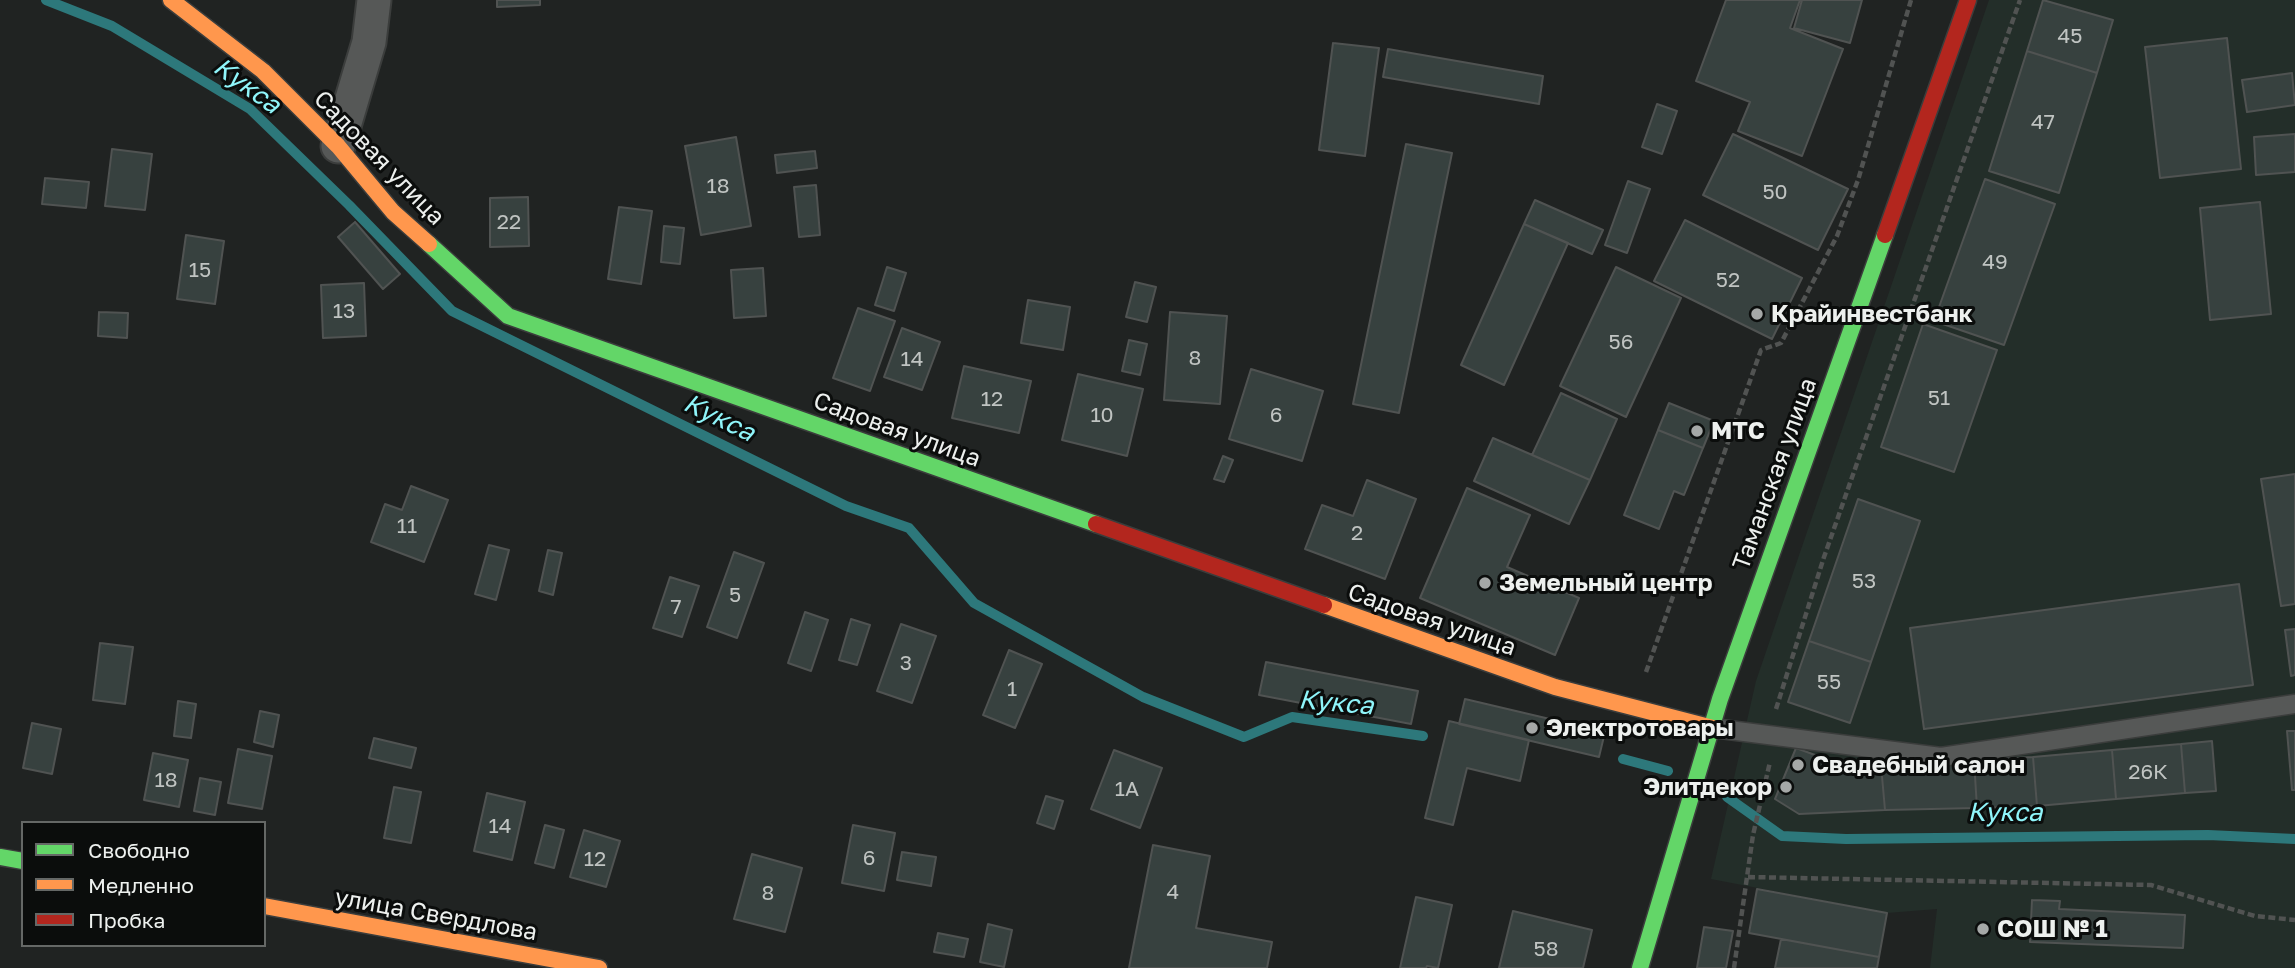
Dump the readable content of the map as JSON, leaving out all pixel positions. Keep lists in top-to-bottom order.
{
  "streets": {
    "street": ["Садовая улица", "Таманская улица", "улица Свердлова"]
  },
  "crossings": [
    ["Садовая улица", "Таманская улица"]
  ],
  "water": ["Кукса"],
  "places": [
    "Крайинвестбанк",
    "МТС",
    "Земельный центр",
    "Электротовары",
    "Свадебный салон",
    "Элитдекор",
    "СОШ № 1"
  ],
  "house_numbers": [
    "45",
    "47",
    "18",
    "50",
    "22",
    "49",
    "15",
    "52",
    "13",
    "56",
    "8",
    "14",
    "51",
    "12",
    "10",
    "6",
    "11",
    "2",
    "53",
    "5",
    "7",
    "3",
    "55",
    "1",
    "26К",
    "18",
    "1А",
    "14",
    "6",
    "12",
    "4",
    "8",
    "58"
  ],
  "legend": ["Свободно", "Медленно", "Пробка"]
}
